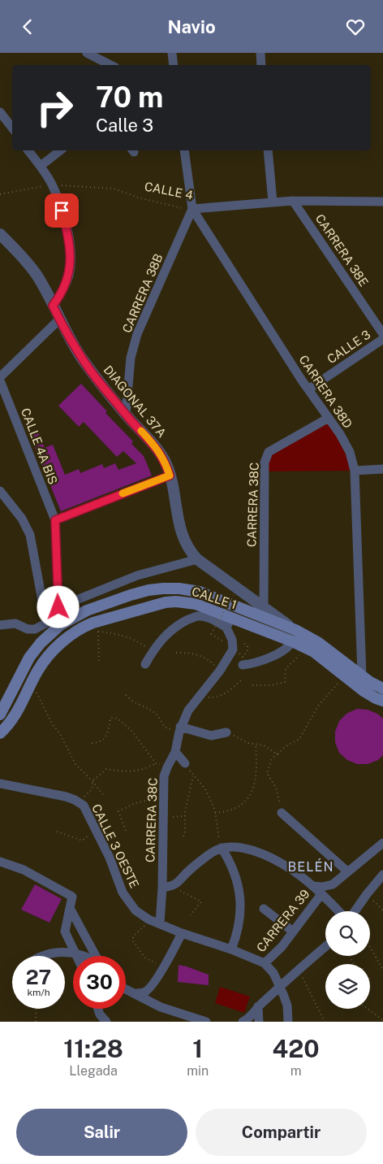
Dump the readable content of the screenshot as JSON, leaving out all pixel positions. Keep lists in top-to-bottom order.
{
  "streets": {
    "main road": ["CALLE 1"],
    "street": [
      "CALLE 4",
      "CARRERA 38E",
      "CARRERA 38B",
      "CALLE 3",
      "CARRERA 38D",
      "DIAGONAL 37A",
      "CALLE 4A BIS",
      "CARRERA 38C",
      "CALLE 3 OESTE",
      "CARRERA 39"
    ]
  },
  "crossings": [
    ["CALLE 4", "CARRERA 38E"],
    ["CALLE 4", "CARRERA 38B"],
    ["CALLE 4", "CARRERA 38D"],
    ["CARRERA 38B", "CARRERA 38D"],
    ["CARRERA 38B", "DIAGONAL 37A"],
    ["CALLE 3", "CARRERA 38D"],
    ["CARRERA 38D", "CARRERA 38C"],
    ["CARRERA 38D", "CALLE 1"],
    ["DIAGONAL 37A", "CARRERA 38C"],
    ["DIAGONAL 37A", "CALLE 1"],
    ["CARRERA 38C", "CALLE 1"],
    ["CARRERA 38C", "CALLE 3 OESTE"],
    ["CALLE 3 OESTE", "CARRERA 39"]
  ],
  "districts": ["BELÉN"],
  "page": {
    "header": "Navio",
    "turn": ["70 m", "Calle 3"],
    "speed": "27 km/h",
    "limit": "30",
    "eta": [
      "11:28",
      "Llegada",
      "1",
      "min",
      "420",
      "m"
    ],
    "buttons": ["Salir", "Compartir"]
  }
}
